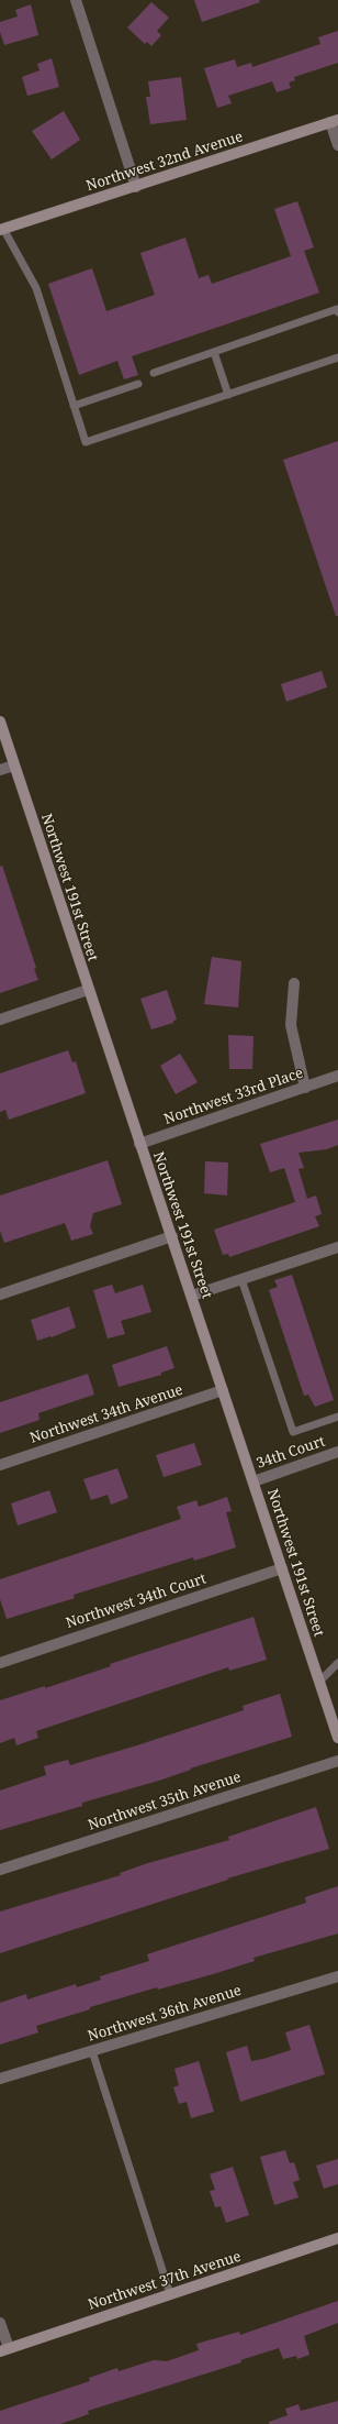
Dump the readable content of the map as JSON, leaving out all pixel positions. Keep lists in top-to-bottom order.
{
  "streets": {
    "street": [
      "Northwest 32nd Avenue",
      "Northwest 191st Street",
      "Northwest 33rd Place",
      "Northwest 34th Avenue",
      "34th Court",
      "Northwest 34th Court",
      "Northwest 35th Avenue",
      "Northwest 36th Avenue",
      "Northwest 37th Avenue"
    ]
  },
  "crossings": [
    ["Northwest 191st Street", "Northwest 33rd Place"],
    ["Northwest 191st Street", "Northwest 34th Avenue"],
    ["Northwest 191st Street", "34th Court"],
    ["Northwest 191st Street", "Northwest 34th Court"]
  ]
}
